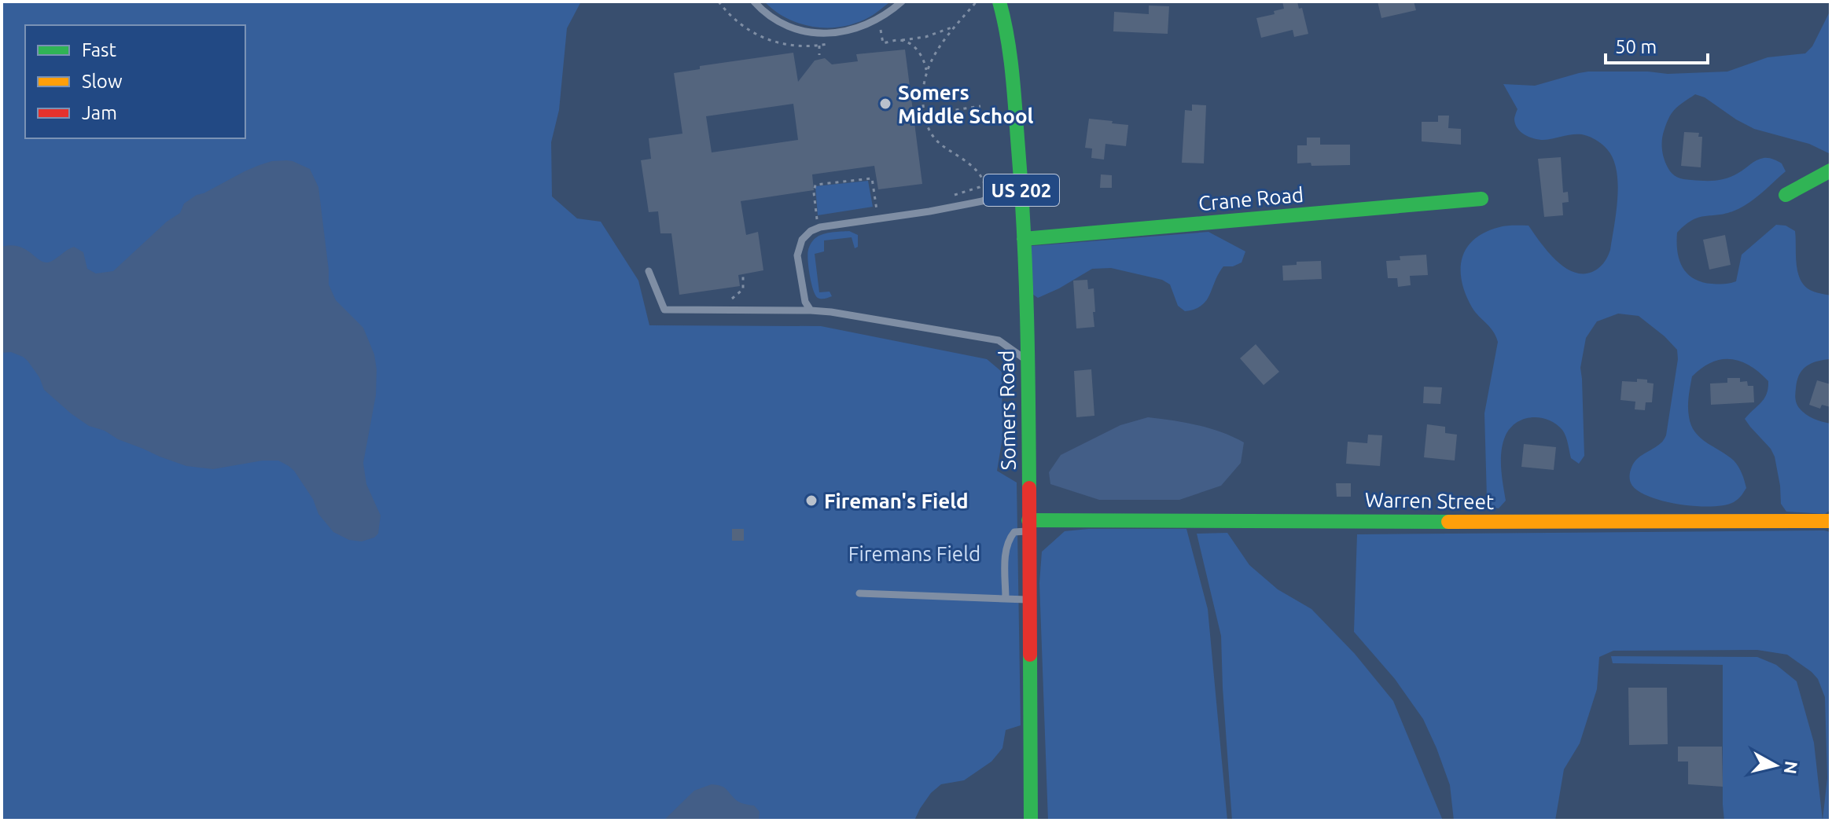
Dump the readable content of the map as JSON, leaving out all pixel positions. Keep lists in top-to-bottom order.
{
  "streets": {
    "street": [
      "US 202",
      "Crane Road",
      "Somers Road",
      "Warren Street"
    ]
  },
  "crossings": [
    ["Crane Road", "Somers Road"],
    ["Somers Road", "Warren Street"]
  ],
  "parks": ["Firemans Field"],
  "places": ["Somers Middle School", "Fireman's Field"],
  "legend": ["Fast", "Slow", "Jam"],
  "scale_bar": "50 m",
  "north": "right"
}
